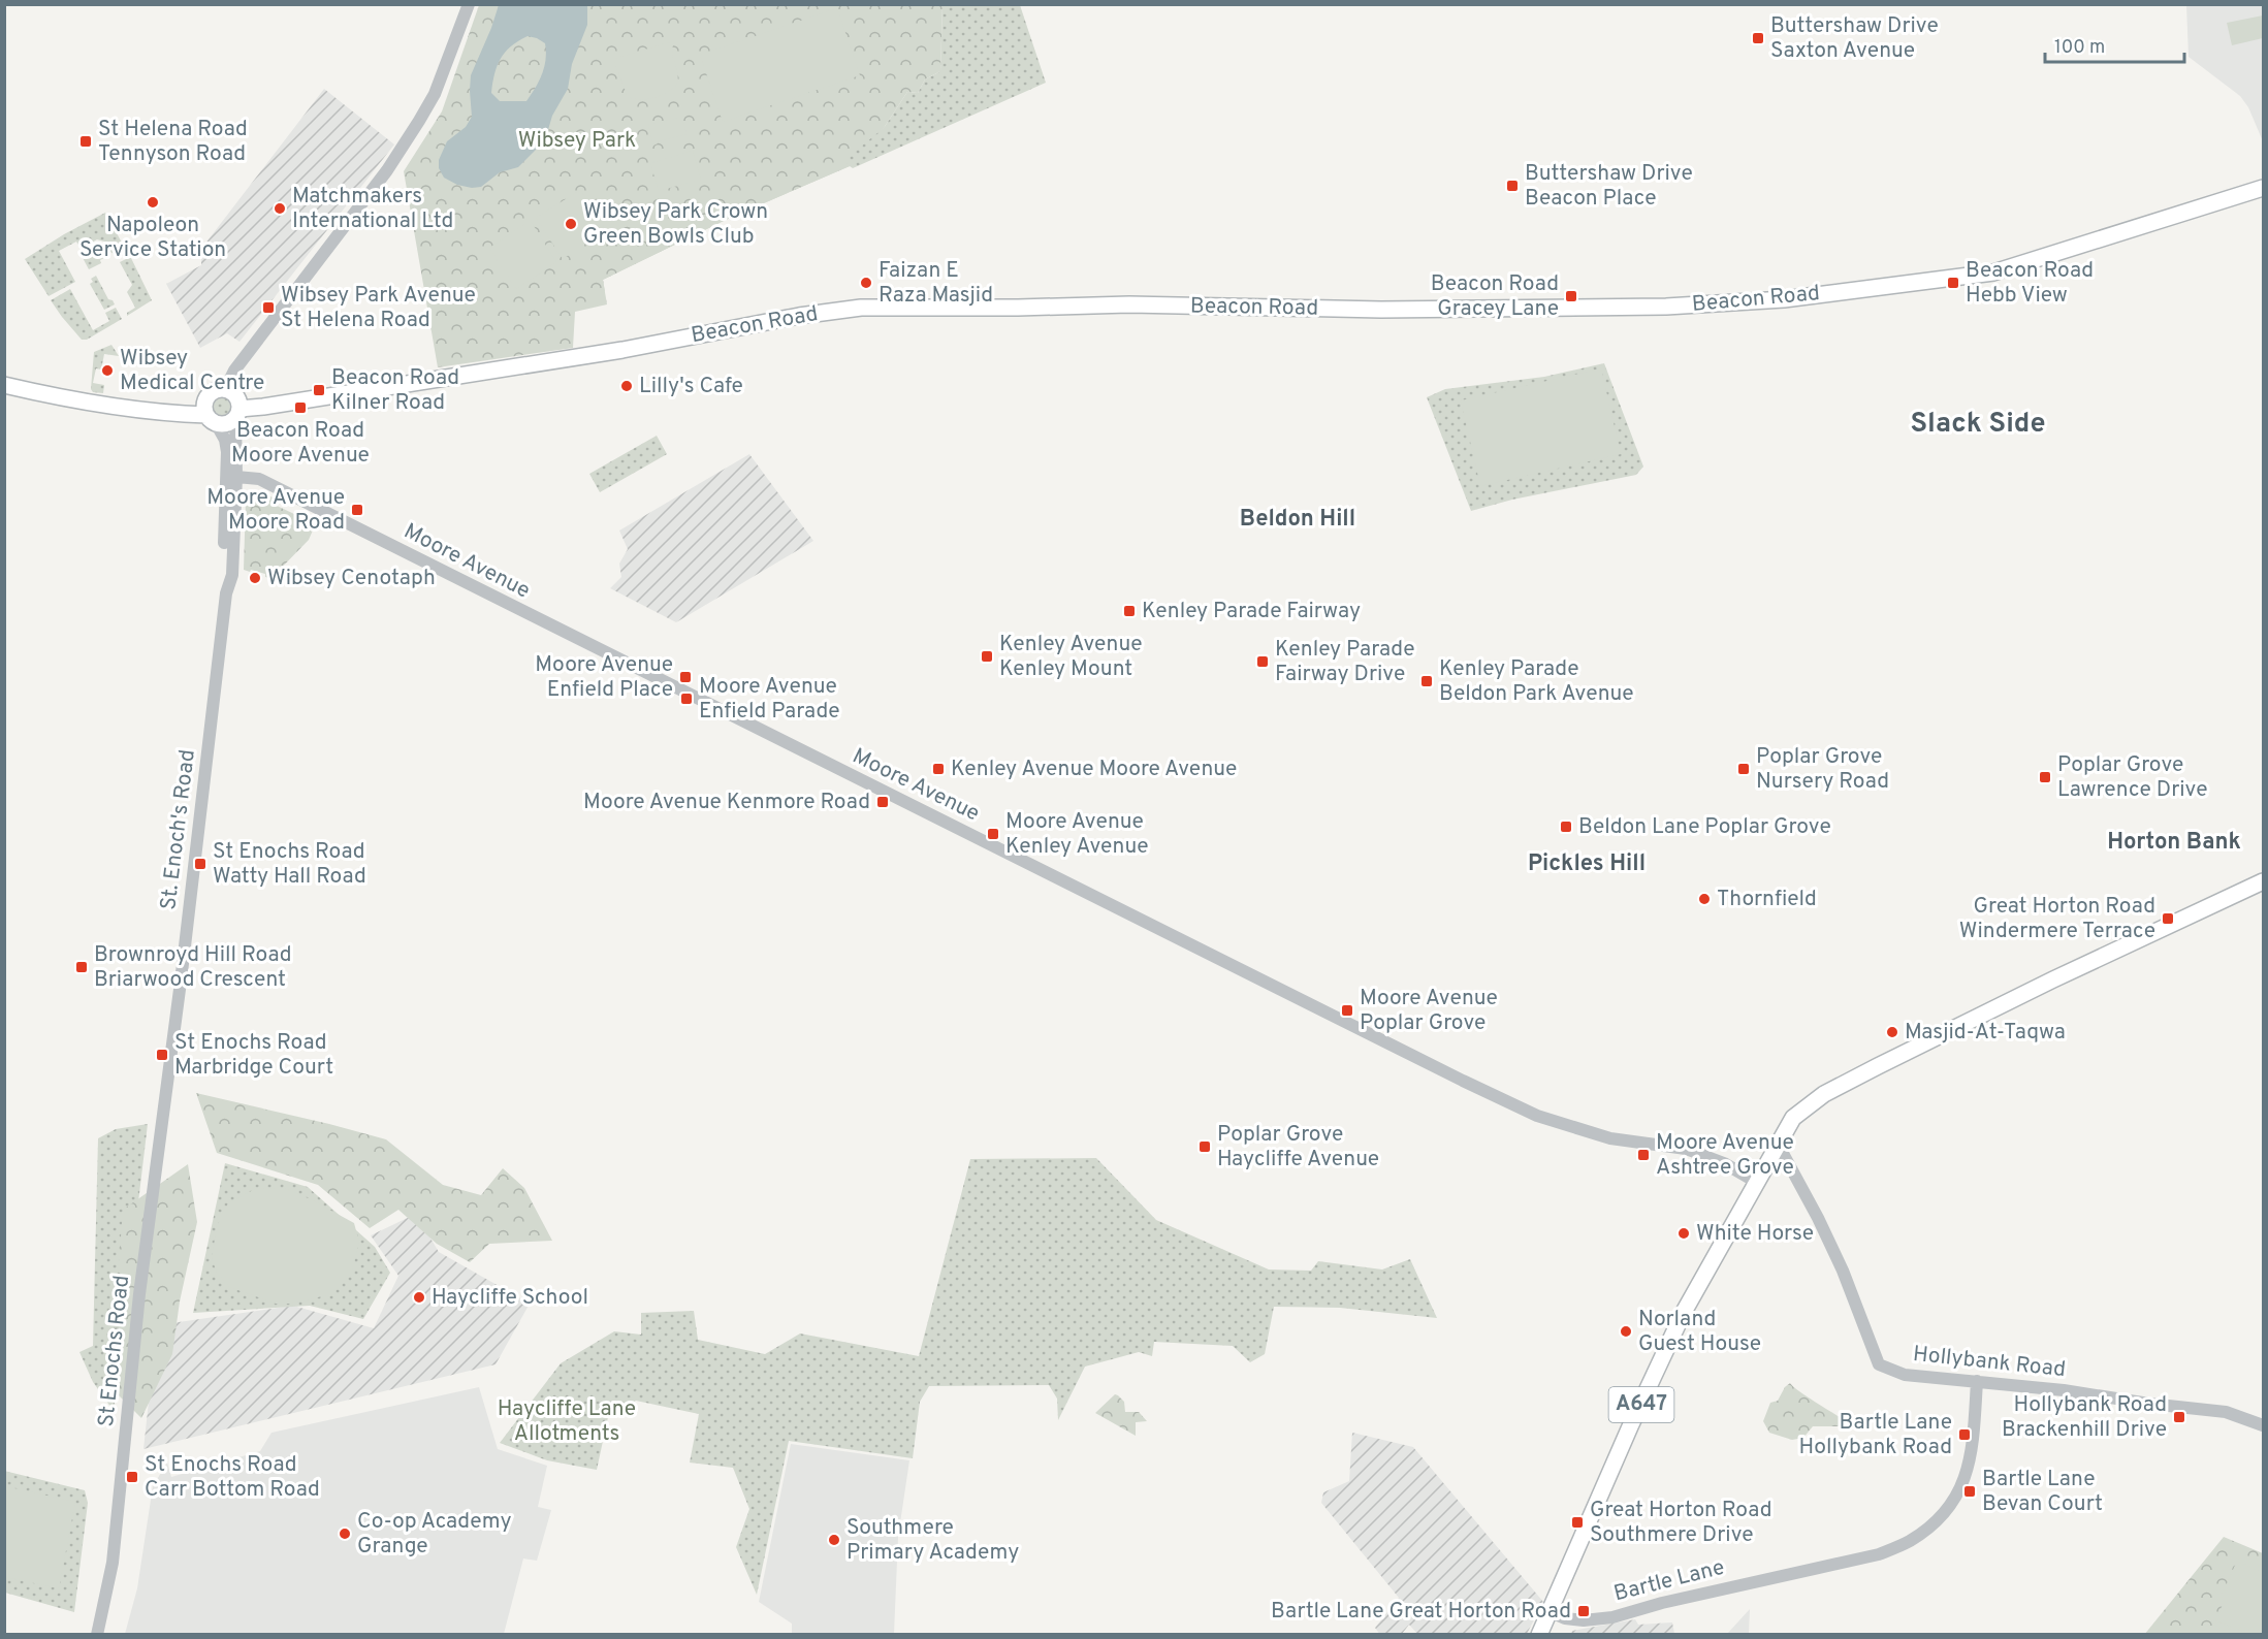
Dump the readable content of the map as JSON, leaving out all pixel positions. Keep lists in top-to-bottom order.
{
  "streets": {
    "main road": ["Beacon Road", "A647"],
    "street": [
      "Moore Avenue",
      "St. Enoch's Road",
      "St Enochs Road",
      "Hollybank Road",
      "Bartle Lane"
    ]
  },
  "crossings": [
    ["Beacon Road", "St. Enoch's Road"],
    ["Moore Avenue", "St. Enoch's Road"],
    ["Moore Avenue", "A647"],
    ["St. Enoch's Road", "St Enochs Road"],
    ["Hollybank Road", "A647"],
    ["Hollybank Road", "Bartle Lane"],
    ["A647", "Bartle Lane"]
  ],
  "districts": [
    "Slack Side",
    "Beldon Hill",
    "Horton Bank",
    "Pickles Hill"
  ],
  "parks": ["Wibsey Park", "Haycliffe Lane Allotments"],
  "places": {
    "transit": [
      "Buttershaw Drive Saxton Avenue",
      "St Helena Road Tennyson Road",
      "Buttershaw Drive Beacon Place",
      "Beacon Road Hebb View",
      "Beacon Road Gracey Lane",
      "Wibsey Park Avenue St Helena Road",
      "Beacon Road Kilner Road",
      "Beacon Road Moore Avenue",
      "Moore Avenue Moore Road",
      "Kenley Parade Fairway",
      "Kenley Avenue Kenley Mount",
      "Kenley Parade Fairway Drive",
      "Moore Avenue Enfield Place",
      "Kenley Parade Beldon Park Avenue",
      "Moore Avenue Enfield Parade",
      "Kenley Avenue Moore Avenue",
      "Poplar Grove Nursery Road",
      "Poplar Grove Lawrence Drive",
      "Moore Avenue Kenmore Road",
      "Beldon Lane Poplar Grove",
      "Moore Avenue Kenley Avenue",
      "St Enochs Road Watty Hall Road",
      "Great Horton Road Windermere Terrace",
      "Brownroyd Hill Road Briarwood Crescent",
      "Moore Avenue Poplar Grove",
      "St Enochs Road Marbridge Court",
      "Poplar Grove Haycliffe Avenue",
      "Moore Avenue Ashtree Grove",
      "Hollybank Road Brackenhill Drive",
      "Bartle Lane Hollybank Road",
      "St Enochs Road Carr Bottom Road",
      "Bartle Lane Bevan Court",
      "Great Horton Road Southmere Drive",
      "Bartle Lane Great Horton Road"
    ],
    "other": [
      "Napoleon Service Station",
      "Matchmakers International Ltd",
      "Wibsey Park Crown Green Bowls Club",
      "Faizan E Raza Masjid",
      "Wibsey Medical Centre",
      "Lilly's Cafe",
      "Wibsey Cenotaph",
      "Thornfield",
      "Masjid-At-Taqwa",
      "White Horse",
      "Haycliffe School",
      "Norland Guest House",
      "Co-op Academy Grange",
      "Southmere Primary Academy"
    ]
  },
  "scale_bar": "100 m"
}
